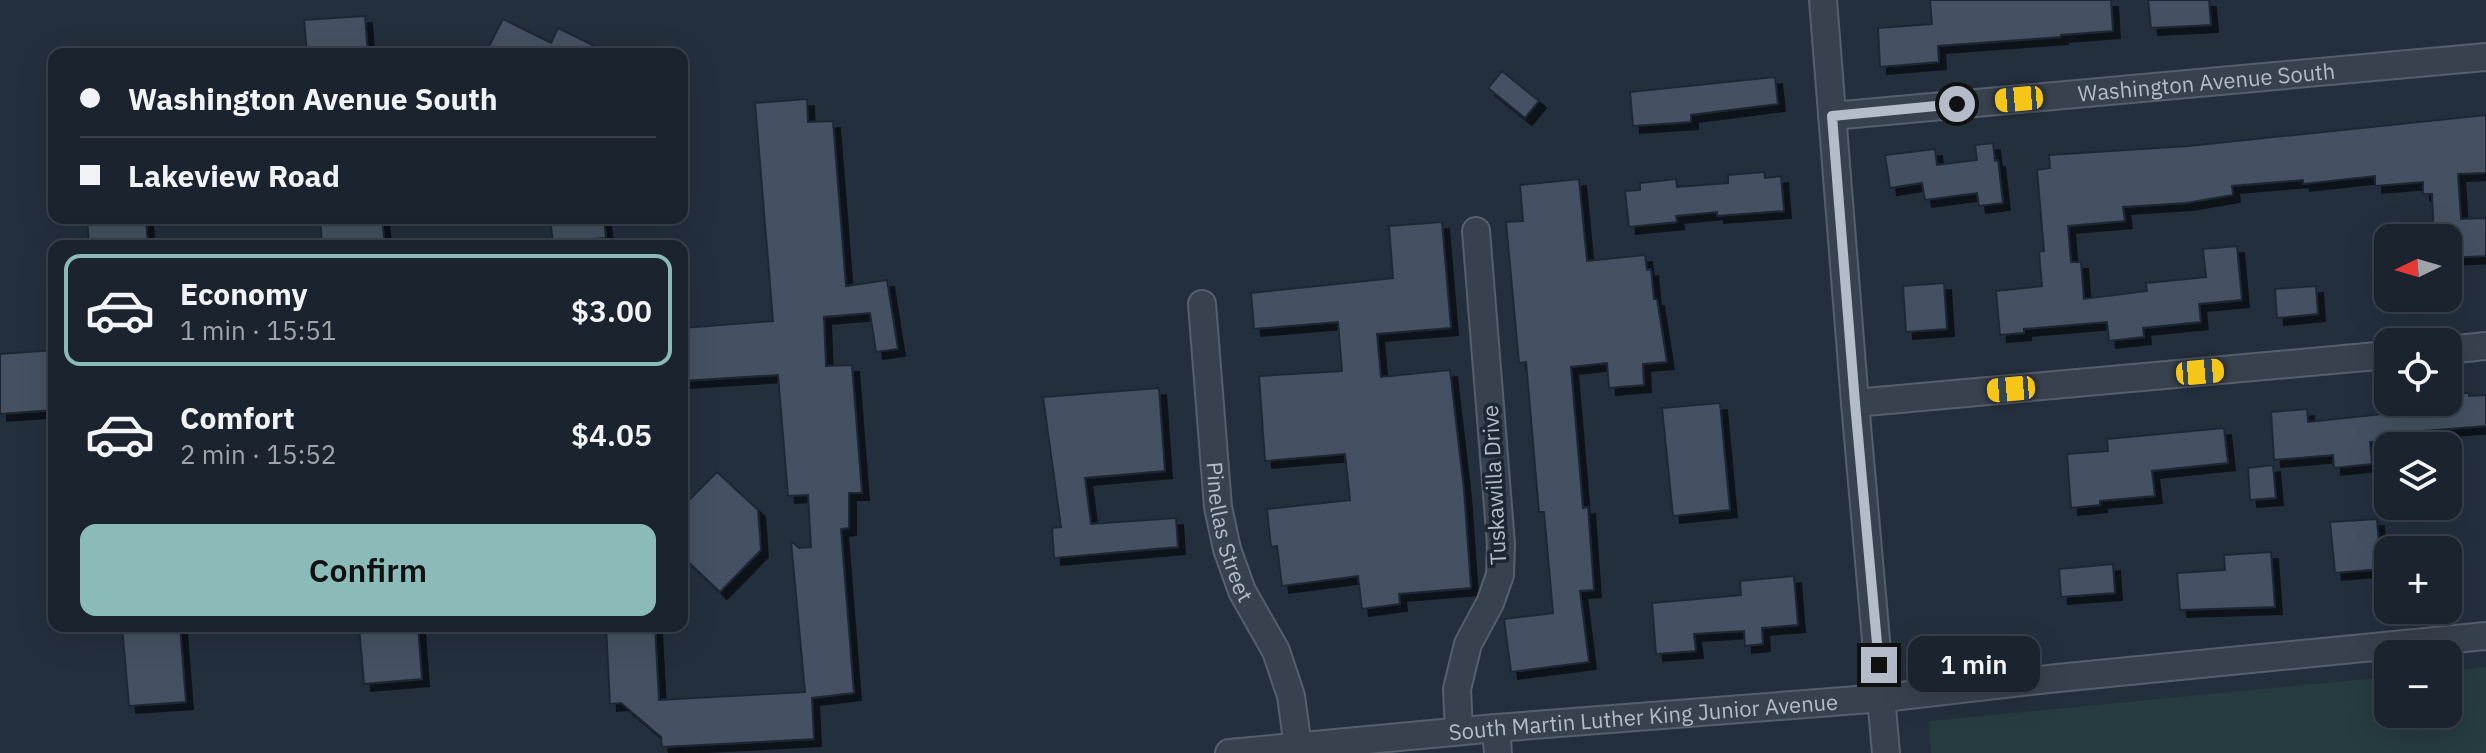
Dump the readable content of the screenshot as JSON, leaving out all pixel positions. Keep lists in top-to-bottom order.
{
  "streets": {
    "street": [
      "Washington Avenue South",
      "Tuskawilla Drive",
      "Pinellas Street",
      "South Martin Luther King Junior Avenue"
    ]
  },
  "crossings": [
    ["Tuskawilla Drive", "South Martin Luther King Junior Avenue"],
    ["Pinellas Street", "South Martin Luther King Junior Avenue"]
  ],
  "north": "left",
  "page": {
    "banner": ["Washington Avenue South", "Lakeview Road"],
    "map_buttons": ["+", "−"],
    "list": [
      {
        "name": "Economy",
        "note": "1 min · 15:51",
        "value": "$3.00"
      },
      {
        "name": "Comfort",
        "note": "2 min · 15:52",
        "value": "$4.05"
      }
    ],
    "buttons": "Confirm",
    "bubble": "1 min"
  }
}
